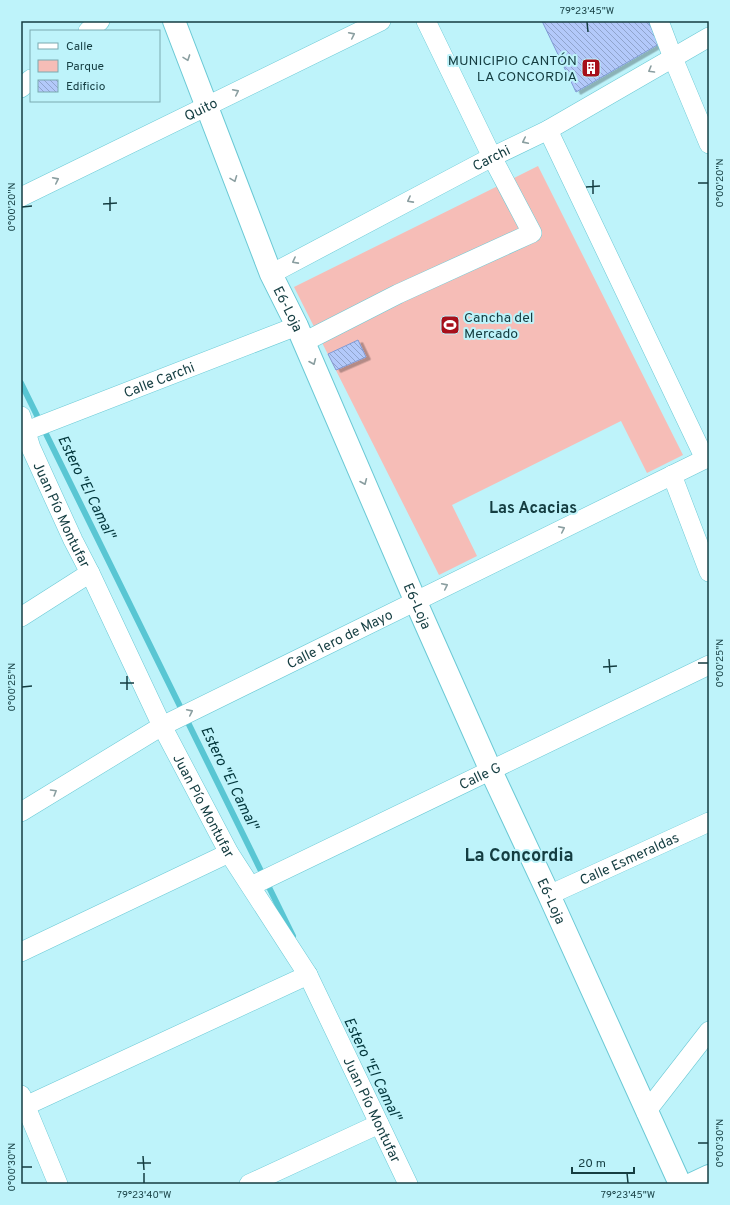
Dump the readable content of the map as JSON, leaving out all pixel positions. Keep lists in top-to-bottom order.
{
  "streets": {
    "main road": ["E6-Loja"],
    "street": [
      "Quito",
      "Carchi",
      "Calle Carchi",
      "Juan Pío Montufar",
      "Calle 1ero de Mayo",
      "Calle G",
      "Calle Esmeraldas"
    ]
  },
  "crossings": [
    ["Quito", "E6-Loja"],
    ["Carchi", "E6-Loja"],
    ["Carchi", "Calle Carchi"],
    ["E6-Loja", "Calle Carchi"],
    ["E6-Loja", "Calle 1ero de Mayo"],
    ["E6-Loja", "Calle G"],
    ["E6-Loja", "Calle Esmeraldas"],
    ["Calle Carchi", "Juan Pío Montufar"],
    ["Juan Pío Montufar", "Calle 1ero de Mayo"],
    ["Juan Pío Montufar", "Calle G"]
  ],
  "one_way": ["Quito", "Carchi", "E6-Loja"],
  "districts": ["Las Acacias", "La Concordia"],
  "water": ["Estero \"El Camal\""],
  "places": {
    "building": ["MUNICIPIO CANTÓN LA CONCORDIA"],
    "sports": ["Cancha del Mercado"]
  },
  "legend": ["Calle", "Parque", "Edificio"],
  "scale_bar": "20 m",
  "coordinates": [
    "79°23'45\"W",
    "0°00'20\"N",
    "0°00'25\"N",
    "0°00'30\"N",
    "79°23'40\"W"
  ]
}
